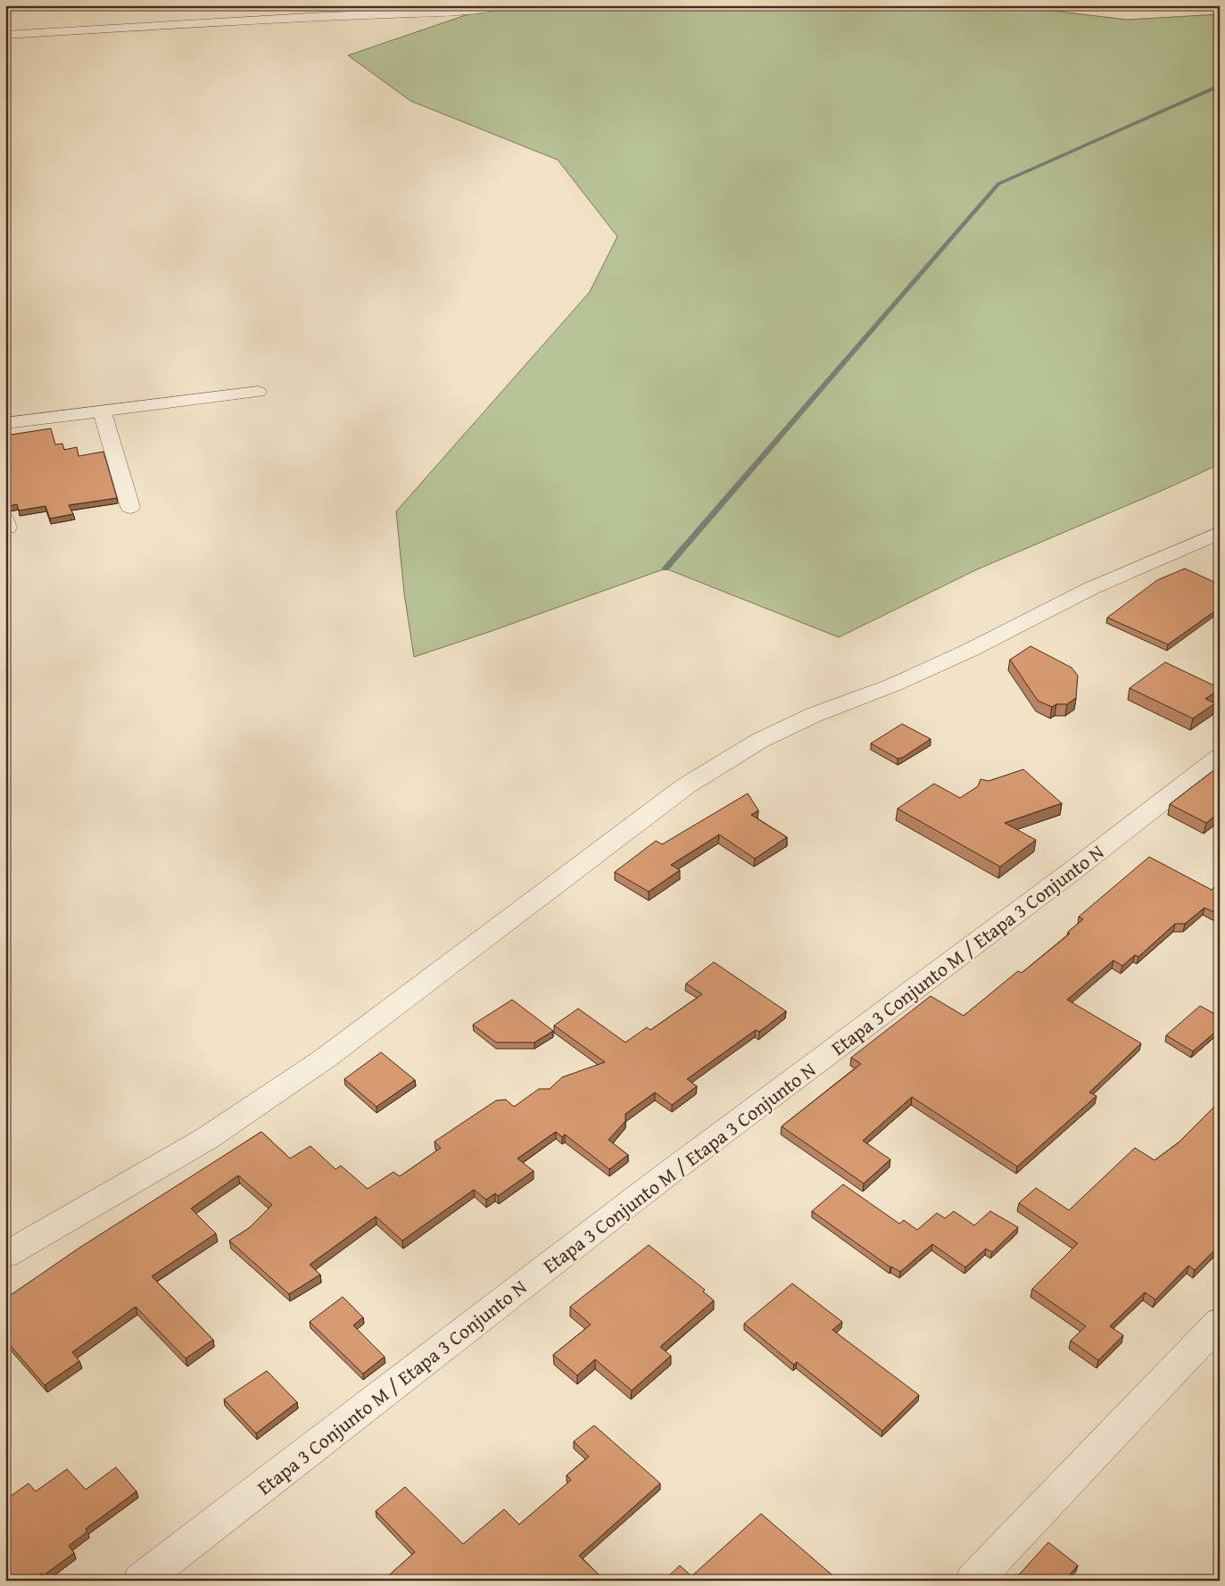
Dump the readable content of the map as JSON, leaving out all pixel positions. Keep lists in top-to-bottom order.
{
  "streets": {
    "street": ["Etapa 3 Conjunto M / Etapa 3 Conjunto N"]
  }
}
